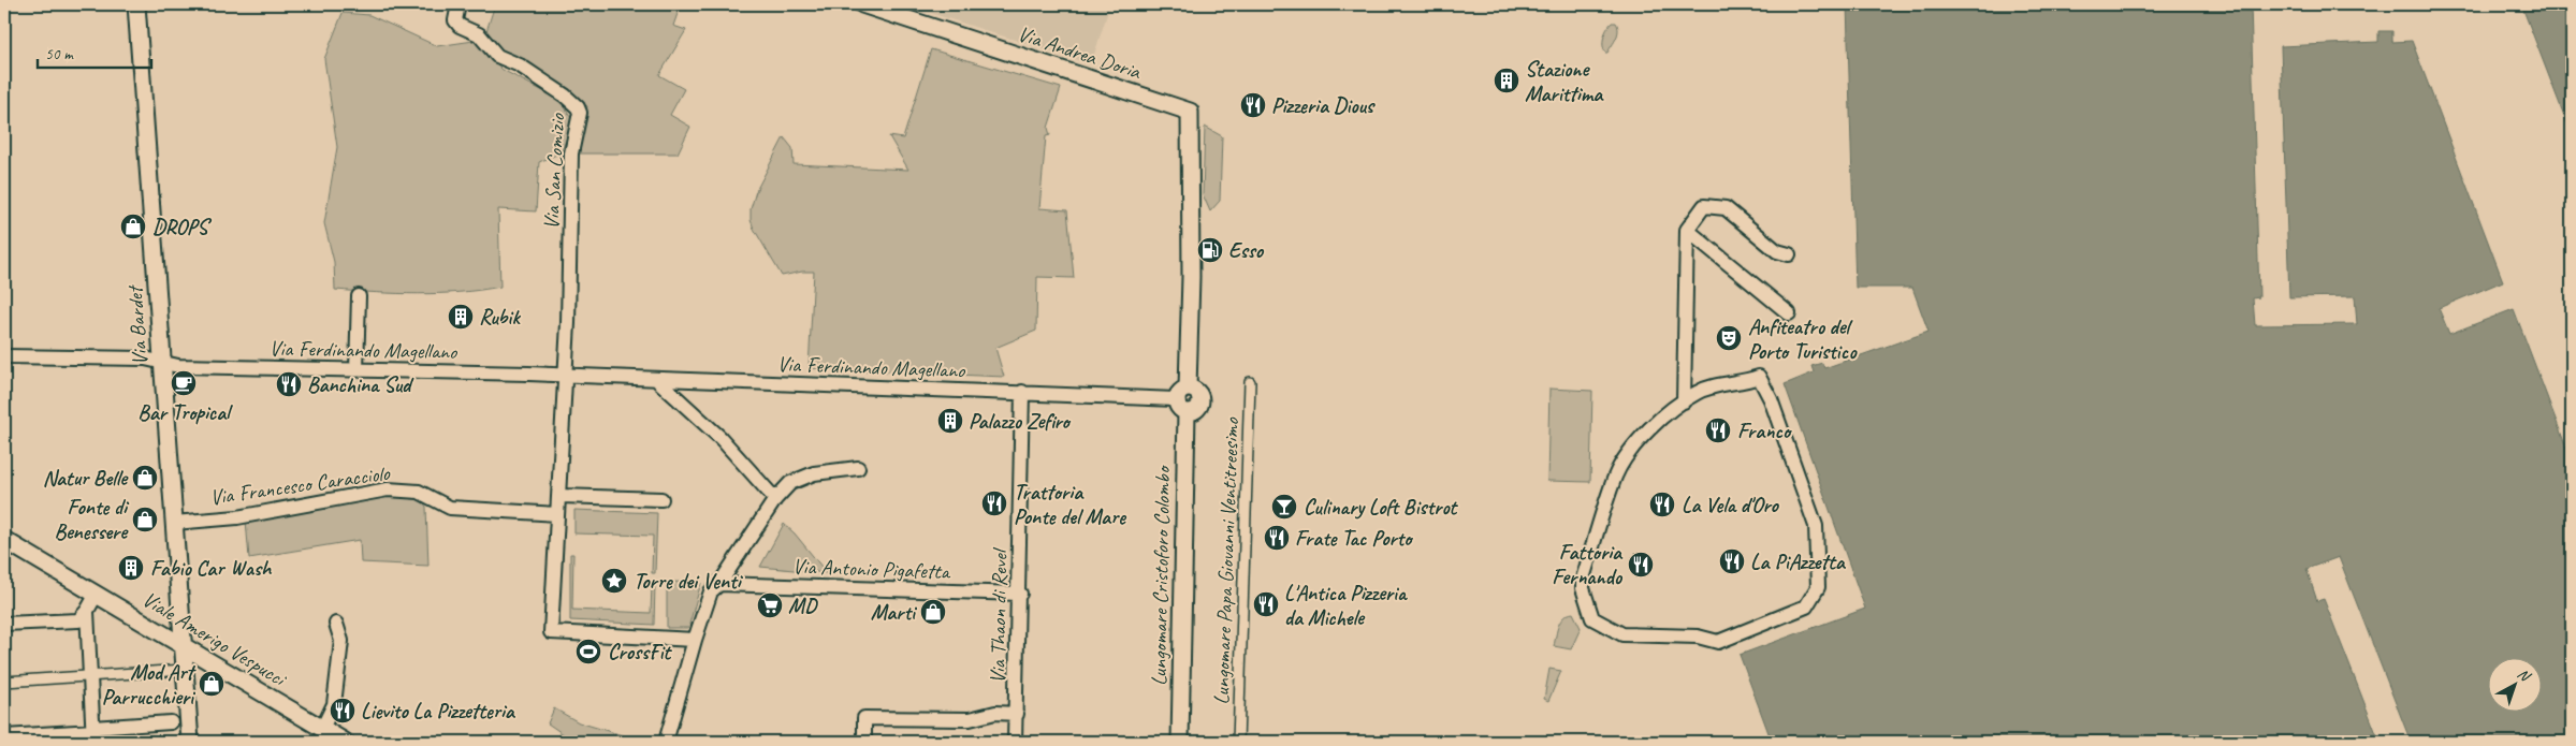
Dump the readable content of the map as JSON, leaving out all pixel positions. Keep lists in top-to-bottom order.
{
  "streets": {
    "street": [
      "Via Andrea Doria",
      "Via San Comizio",
      "Via Bardet",
      "Via Ferdinando Magellano",
      "Via Francesco Caracciolo",
      "Lungomare Papa Giovanni Ventitreesimo",
      "Via Antonio Pigafetta",
      "Lungomare Cristoforo Colombo",
      "Via Thaon di Revel",
      "Viale Amerigo Vespucci"
    ]
  },
  "crossings": [
    ["Via Andrea Doria", "Via Ferdinando Magellano"],
    ["Via Andrea Doria", "Lungomare Cristoforo Colombo"],
    ["Via San Comizio", "Via Ferdinando Magellano"],
    ["Via Bardet", "Via Ferdinando Magellano"],
    ["Via Bardet", "Via Francesco Caracciolo"],
    ["Via Bardet", "Viale Amerigo Vespucci"],
    ["Via Ferdinando Magellano", "Lungomare Cristoforo Colombo"],
    ["Via Ferdinando Magellano", "Via Thaon di Revel"],
    ["Via Antonio Pigafetta", "Via Thaon di Revel"]
  ],
  "places": {
    "building": [
      "Stazione Marittima",
      "Rubik",
      "Palazzo Zefiro",
      "Fabio Car Wash"
    ],
    "restaurant": [
      "Pizzeria Dious",
      "Banchina Sud",
      "Franco",
      "Trattoria Ponte del Mare",
      "La Vela d'Oro",
      "Frate Tac Porto",
      "La PiAzzetta",
      "Fattoria Fernando",
      "L'Antica Pizzeria da Michele",
      "Lievito La Pizzetteria"
    ],
    "shop": [
      "DROPS",
      "Natur Belle",
      "Fonte di Benessere",
      "Marti",
      "Mod Art Parrucchieri"
    ],
    "fuel station": ["Esso"],
    "theatre": ["Anfiteatro del Porto Turistico"],
    "cafe": ["Bar Tropical"],
    "bar": ["Culinary Loft Bistrot"],
    "place": ["Torre dei Venti"],
    "supermarket": ["MD"],
    "sports": ["CrossFit"]
  },
  "scale_bar": "50 m",
  "north": "top right"
}
